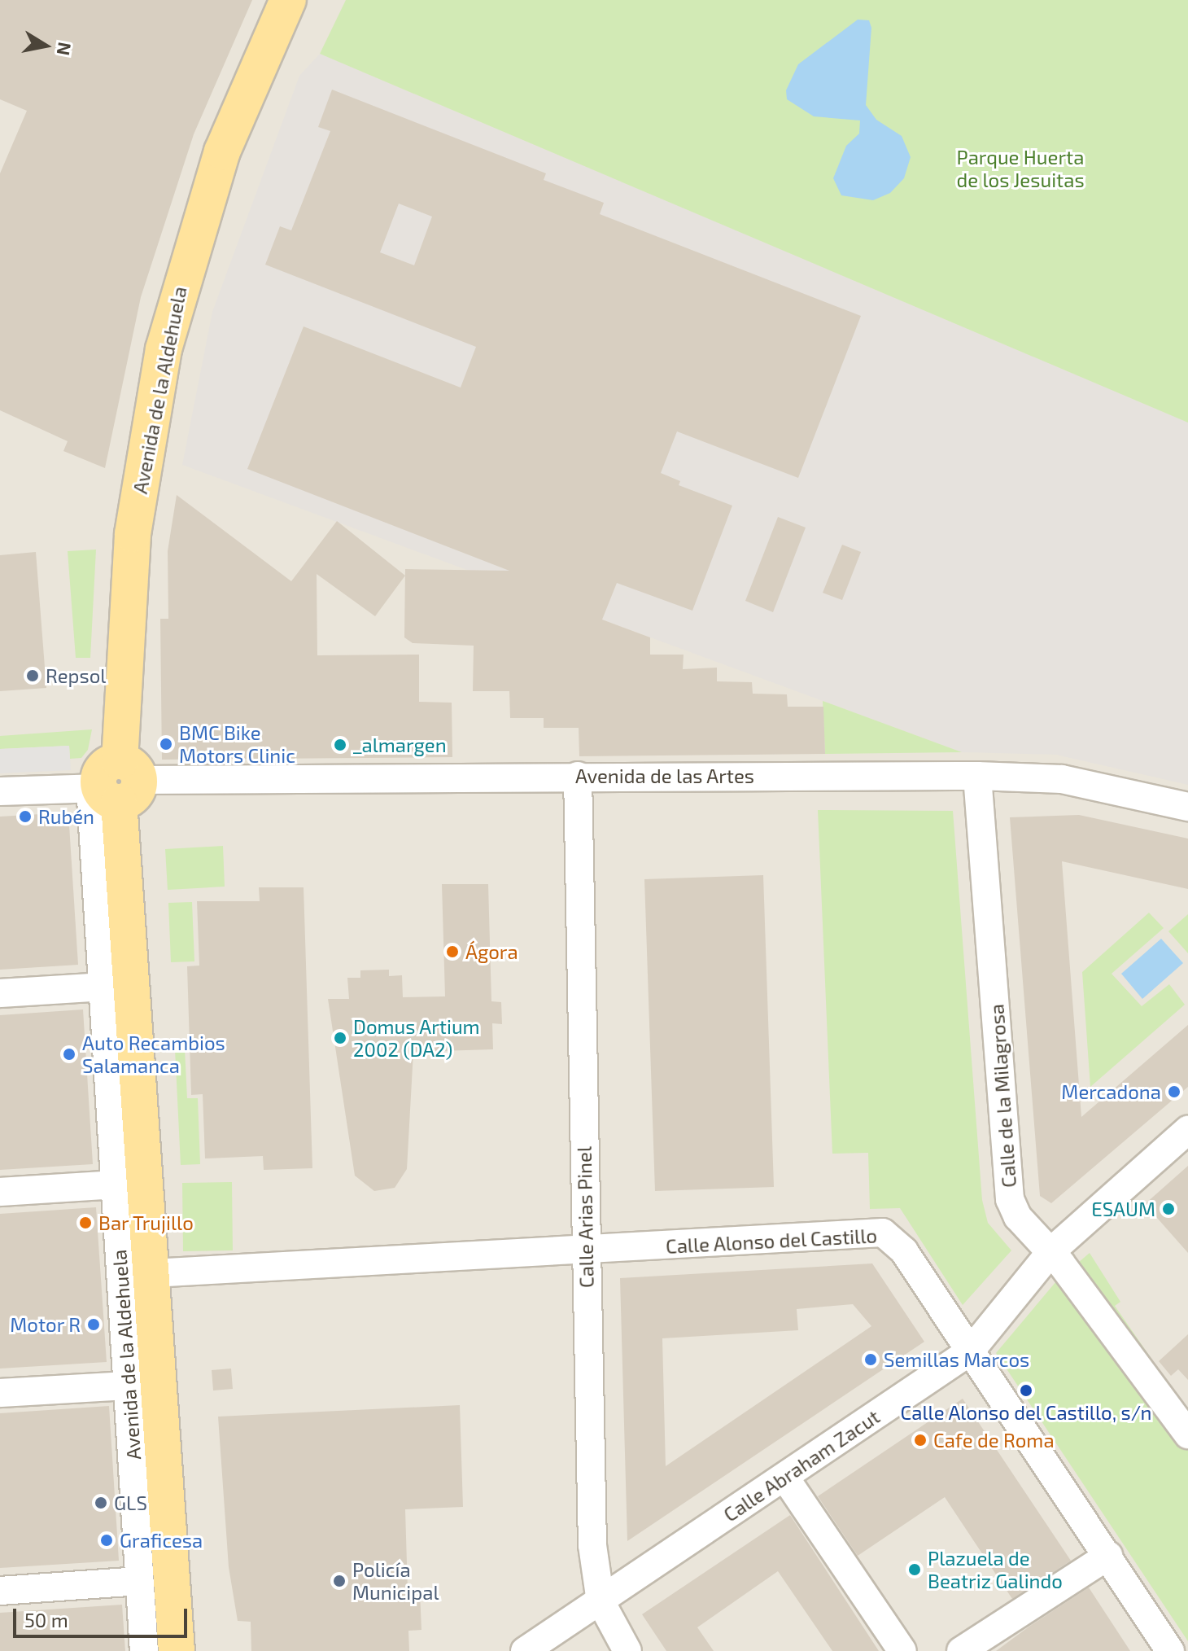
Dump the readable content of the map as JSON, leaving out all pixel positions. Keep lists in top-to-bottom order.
{
  "streets": {
    "main road": ["Avenida de la Aldehuela"],
    "street": [
      "Avenida de las Artes",
      "Calle de la Milagrosa",
      "Calle Arias Pinel",
      "Calle Alonso del Castillo",
      "Calle Abraham Zacut"
    ]
  },
  "crossings": [
    ["Avenida de la Aldehuela", "Avenida de las Artes"],
    ["Avenida de la Aldehuela", "Calle Alonso del Castillo"],
    ["Avenida de las Artes", "Calle de la Milagrosa"],
    ["Avenida de las Artes", "Calle Arias Pinel"],
    ["Calle de la Milagrosa", "Calle Abraham Zacut"],
    ["Calle Arias Pinel", "Calle Alonso del Castillo"],
    ["Calle Arias Pinel", "Calle Abraham Zacut"],
    ["Calle Alonso del Castillo", "Calle Abraham Zacut"]
  ],
  "parks": ["Parque Huerta de los Jesuitas"],
  "places": [
    "Repsol",
    "BMC Bike Motors Clinic",
    "_almargen",
    "Rubén",
    "Ágora",
    "Domus Artium 2002 (DA2)",
    "Auto Recambios Salamanca",
    "Mercadona",
    "ESAUM",
    "Bar Trujillo",
    "Motor R",
    "Semillas Marcos",
    "Calle Alonso del Castillo, s/n",
    "Cafe de Roma",
    "GLS",
    "Graficesa",
    "Plazuela de Beatriz Galindo",
    "Policía Municipal"
  ],
  "scale_bar": "50 m",
  "north": "right"
}
